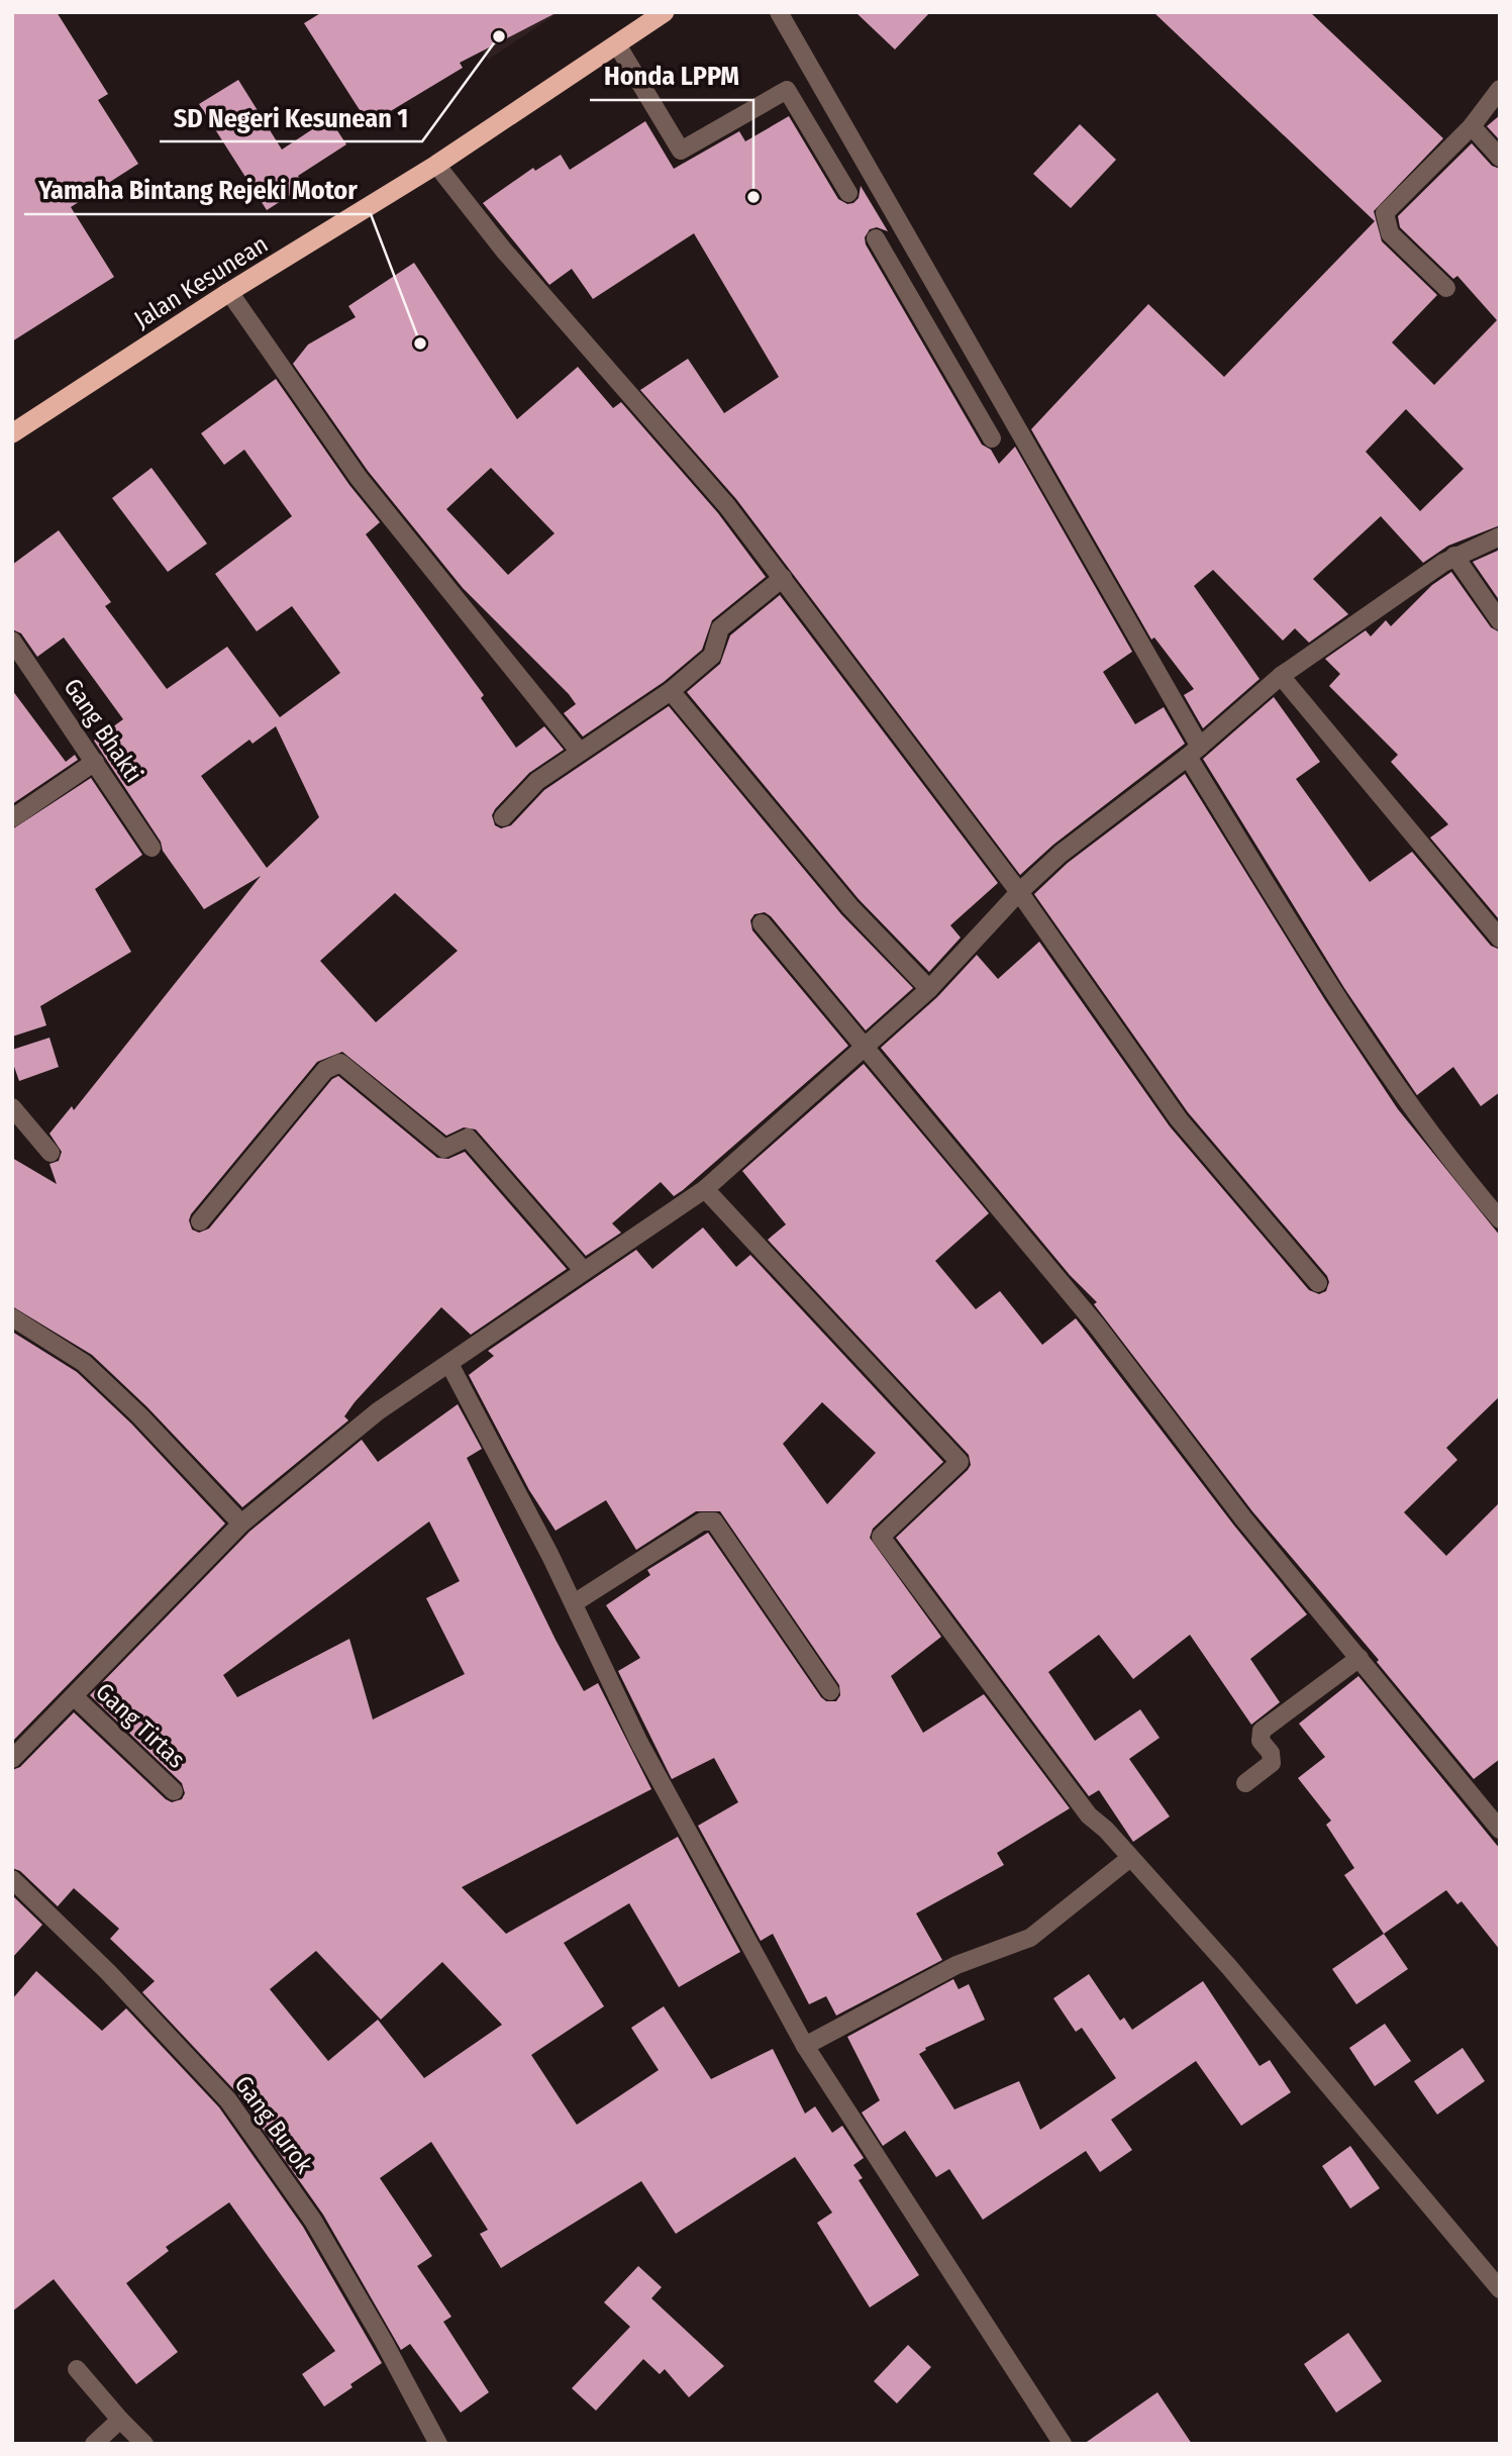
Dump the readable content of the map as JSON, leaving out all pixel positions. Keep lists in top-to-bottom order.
{
  "streets": {
    "highway": ["Jalan Kesunean"],
    "street": ["Gang Bhakti", "Gang Tirtas", "Gang Burok"]
  },
  "places": ["SD Negeri Kesunean 1", "Honda LPPM", "Yamaha Bintang Rejeki Motor"]
}
